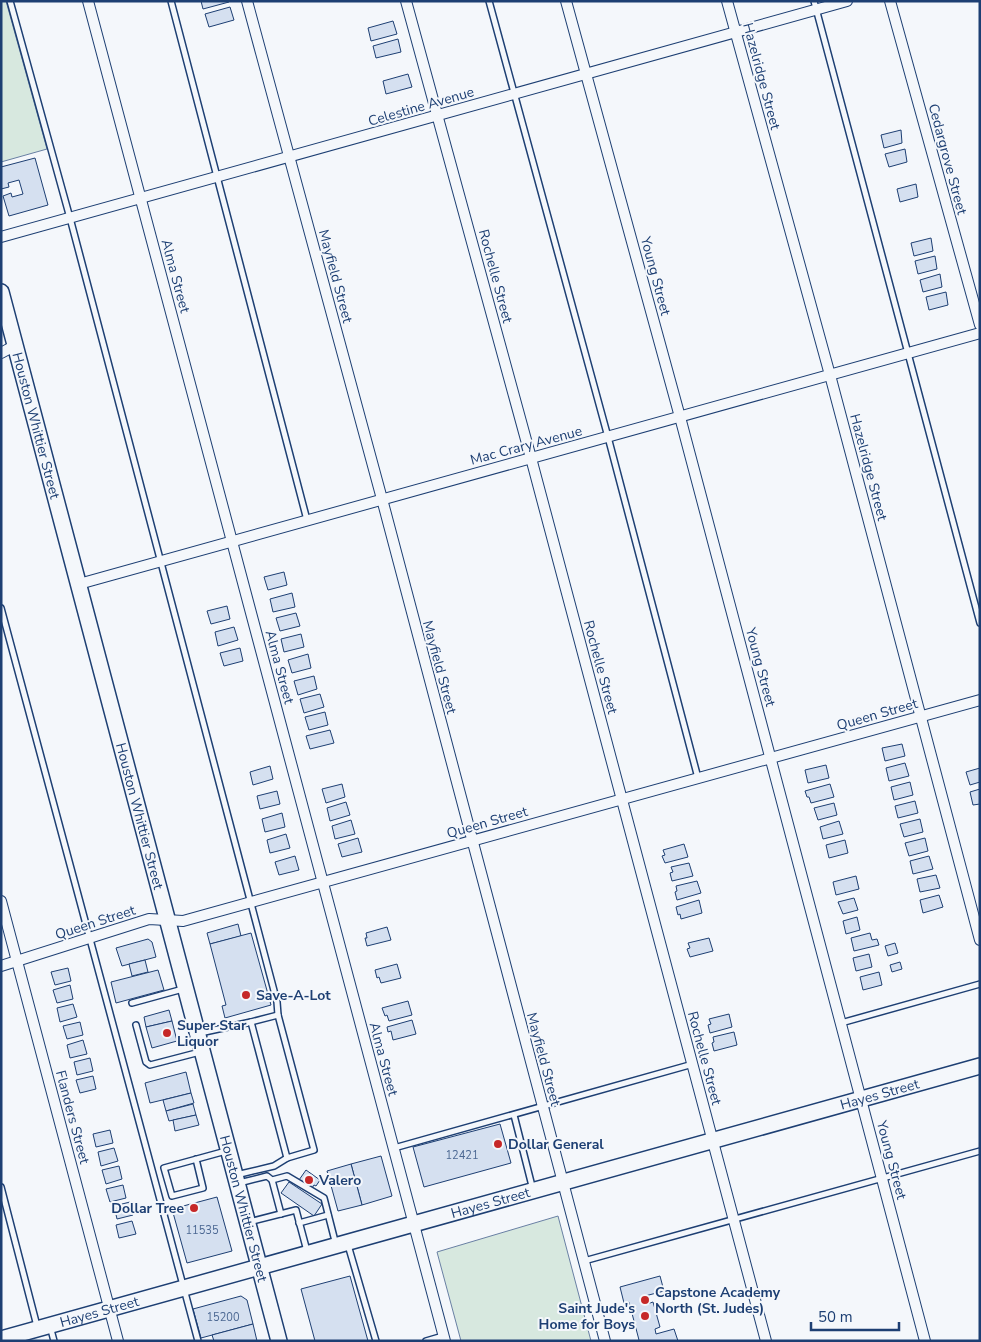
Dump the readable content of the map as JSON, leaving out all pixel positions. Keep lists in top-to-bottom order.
{
  "streets": {
    "street": [
      "Hazelridge Street",
      "Celestine Avenue",
      "Cedargrove Street",
      "Alma Street",
      "Mayfield Street",
      "Rochelle Street",
      "Young Street",
      "Houston Whittier Street",
      "Mac Crary Avenue",
      "Queen Street",
      "Hayes Street",
      "Flanders Street"
    ]
  },
  "crossings": [
    ["Hazelridge Street", "Celestine Avenue"],
    ["Hazelridge Street", "Mac Crary Avenue"],
    ["Hazelridge Street", "Queen Street"],
    ["Celestine Avenue", "Alma Street"],
    ["Celestine Avenue", "Mayfield Street"],
    ["Celestine Avenue", "Rochelle Street"],
    ["Celestine Avenue", "Young Street"],
    ["Alma Street", "Mac Crary Avenue"],
    ["Alma Street", "Queen Street"],
    ["Alma Street", "Hayes Street"],
    ["Mayfield Street", "Mac Crary Avenue"],
    ["Mayfield Street", "Queen Street"],
    ["Mayfield Street", "Hayes Street"],
    ["Rochelle Street", "Mac Crary Avenue"],
    ["Rochelle Street", "Queen Street"],
    ["Rochelle Street", "Hayes Street"],
    ["Young Street", "Mac Crary Avenue"],
    ["Young Street", "Queen Street"],
    ["Young Street", "Hayes Street"],
    ["Houston Whittier Street", "Mac Crary Avenue"],
    ["Houston Whittier Street", "Queen Street"],
    ["Houston Whittier Street", "Hayes Street"],
    ["Queen Street", "Flanders Street"],
    ["Hayes Street", "Flanders Street"]
  ],
  "places": [
    "Save-A-Lot",
    "Super Star Liquor",
    "Dollar General",
    "Valero",
    "Dollar Tree",
    "Capstone Academy North (St. Judes)",
    "Saint Jude's Home for Boys"
  ],
  "house_numbers": ["12421", "11535", "15200"],
  "scale_bar": "50 m"
}
